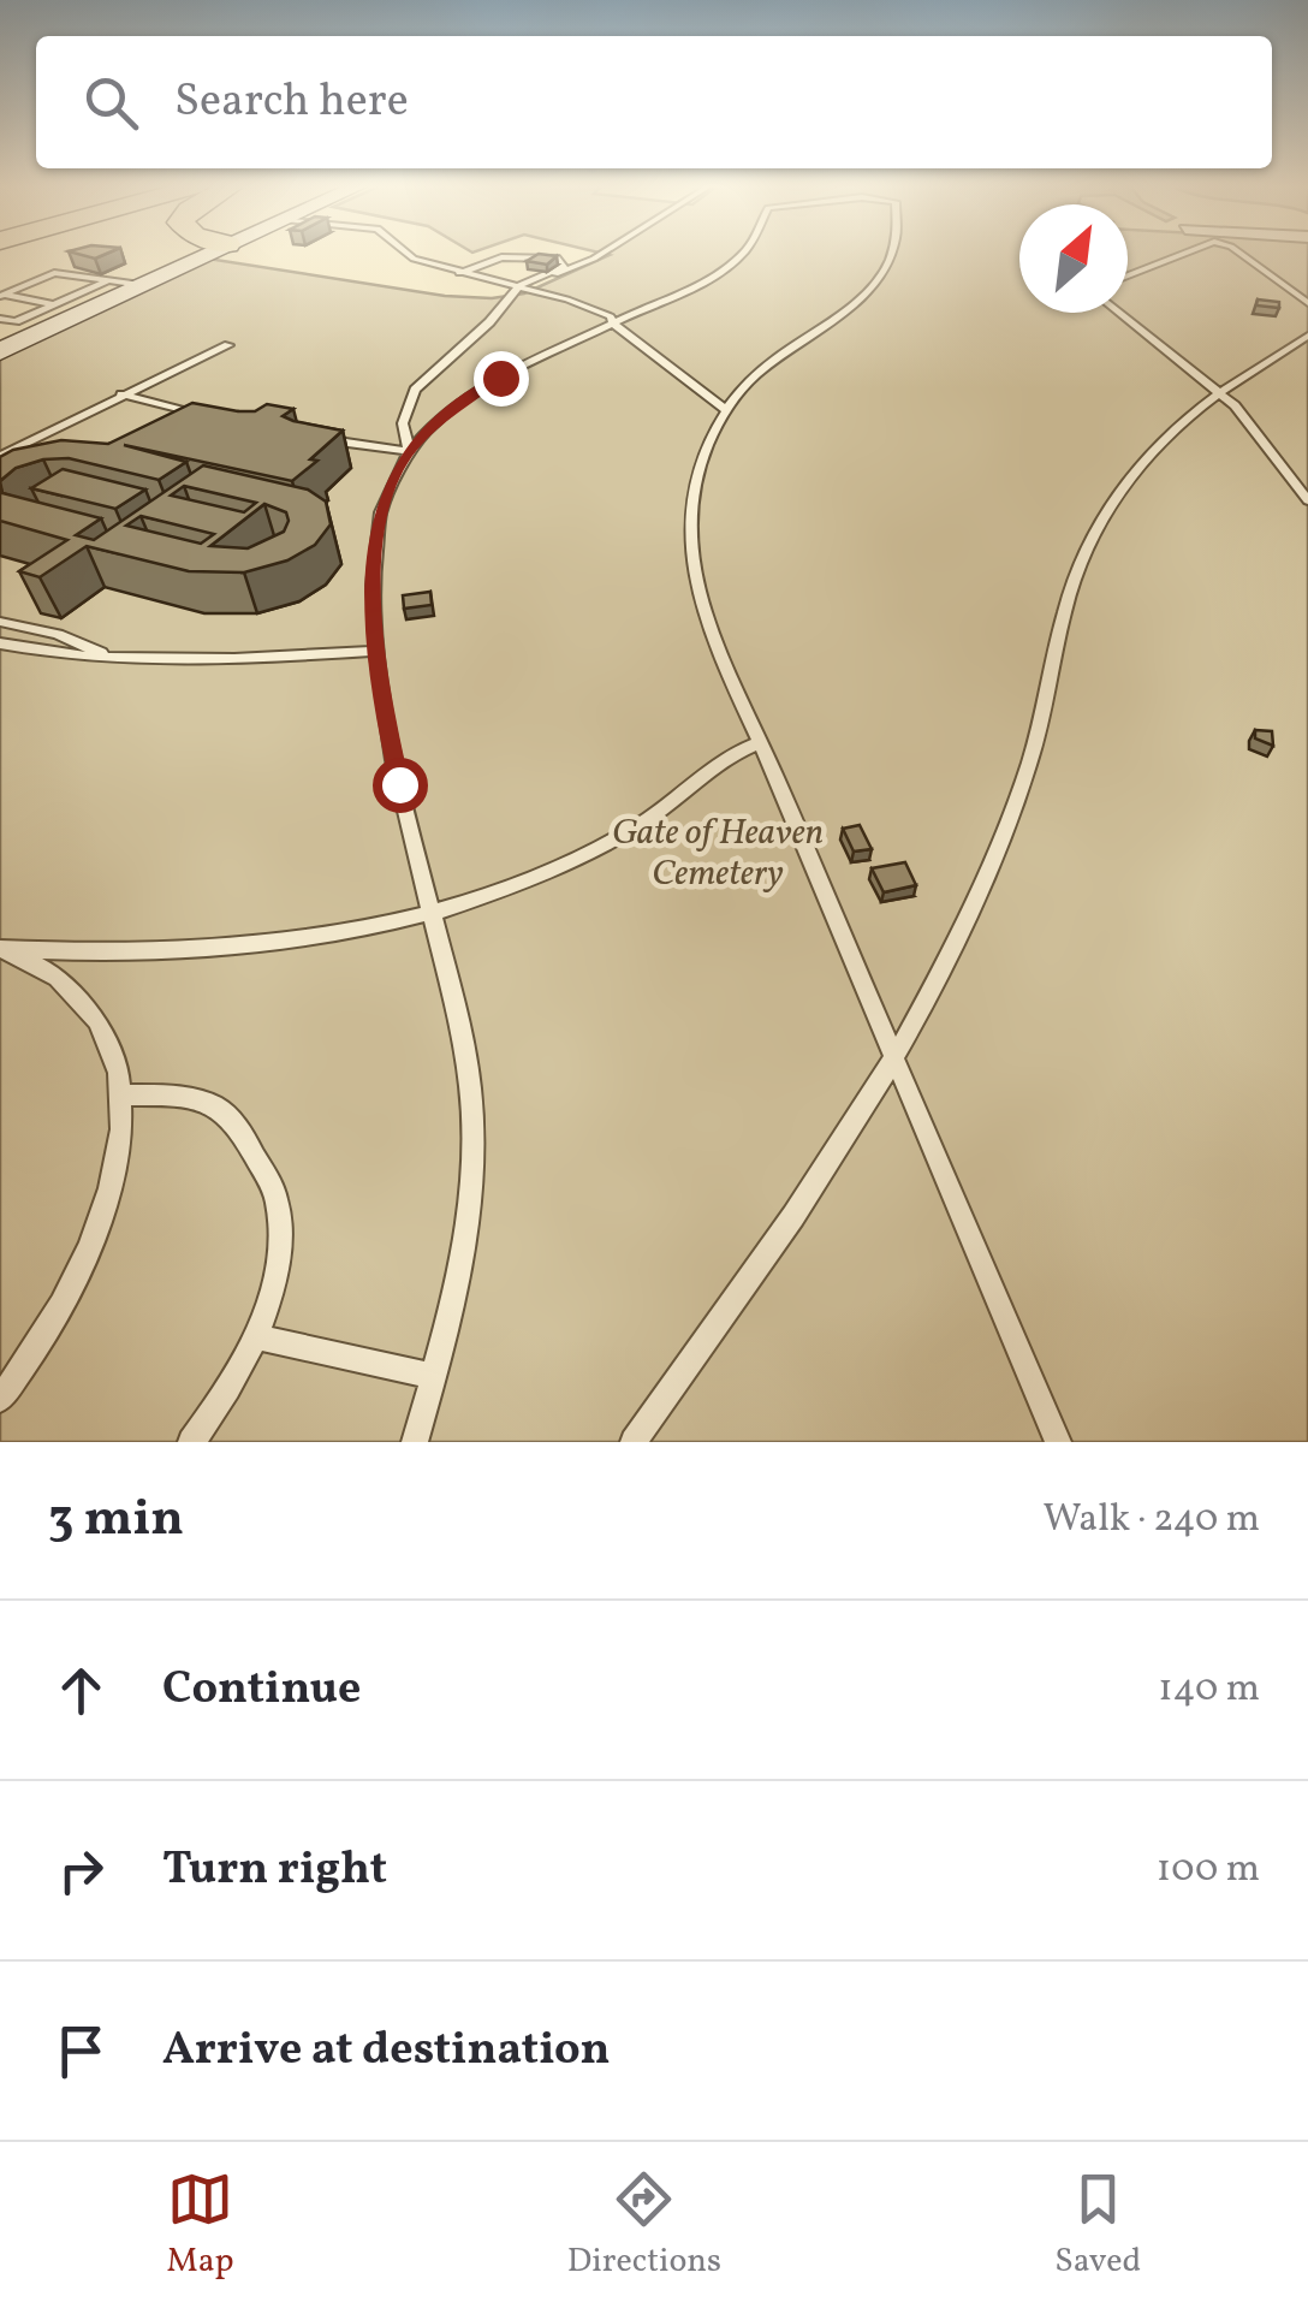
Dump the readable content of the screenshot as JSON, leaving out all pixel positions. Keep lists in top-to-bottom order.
{
  "parks": ["Gate of Heaven Cemetery"],
  "north": "top right",
  "page": {
    "search": "Search here",
    "heading": ["3 min", "Walk · 240 m"],
    "list": [
      ["Continue", "140 m"],
      ["Turn right", "100 m"],
      "Arrive at destination"
    ],
    "nav": ["Map", "Directions", "Saved"]
  }
}
